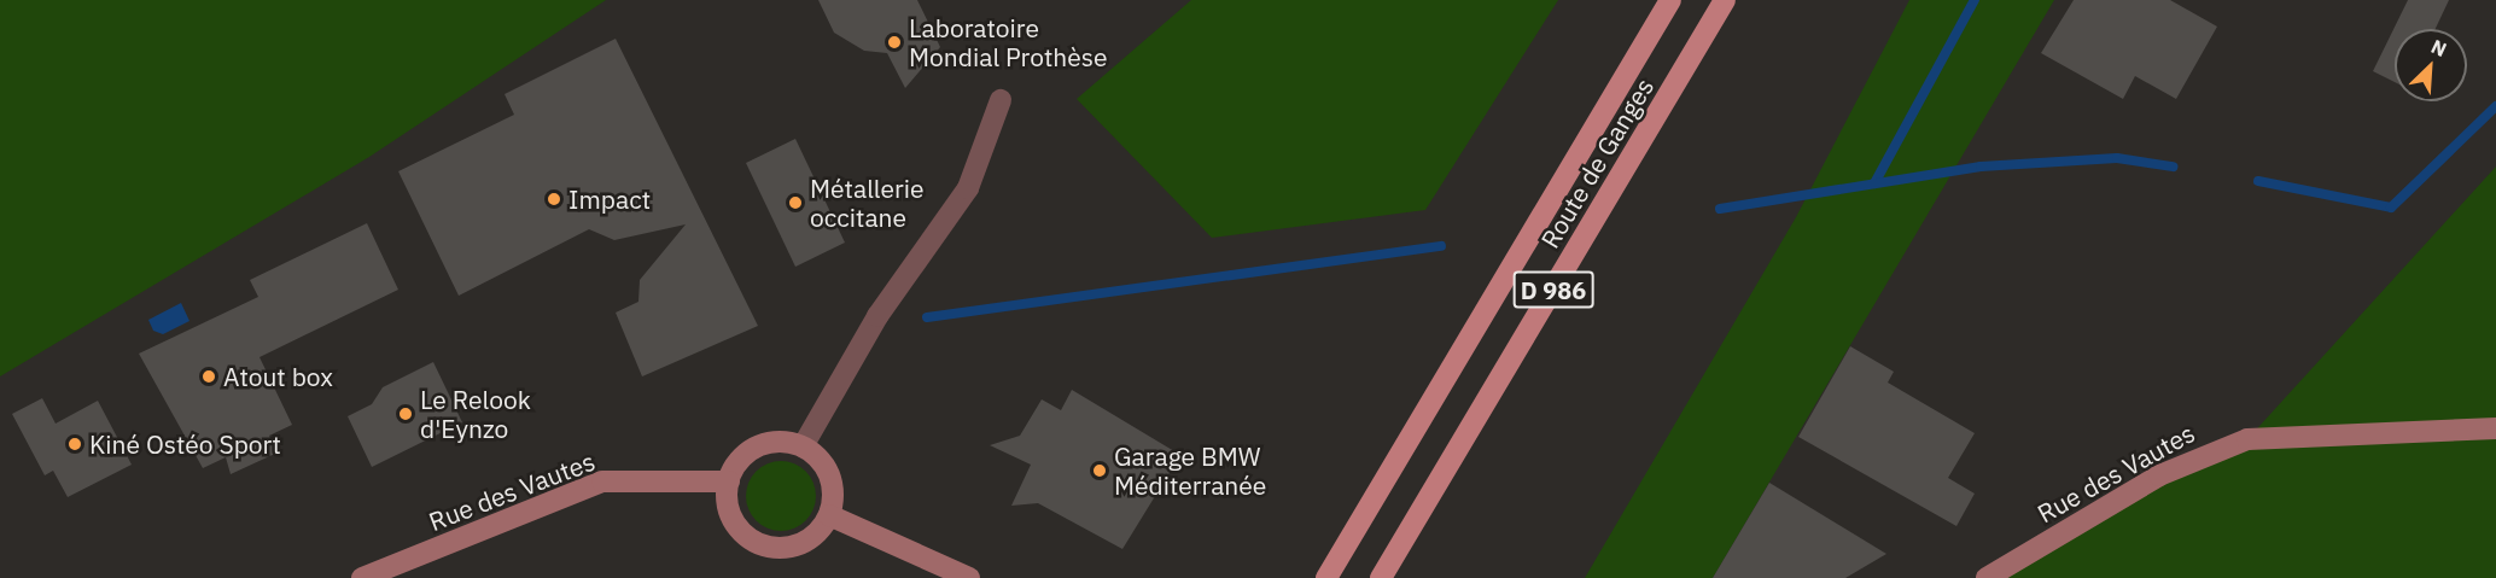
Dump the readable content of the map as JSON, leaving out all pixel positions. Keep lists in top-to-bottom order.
{
  "streets": {
    "main road": ["Route de Ganges", "D 986"],
    "street": ["Rue des Vautes"]
  },
  "places": [
    "Laboratoire Mondial Prothèse",
    "Impact",
    "Métallerie occitane",
    "Atout box",
    "Le Relook d'Eynzo",
    "Kiné Ostéo Sport",
    "Garage BMW Méditerranée"
  ],
  "north": "top right"
}
